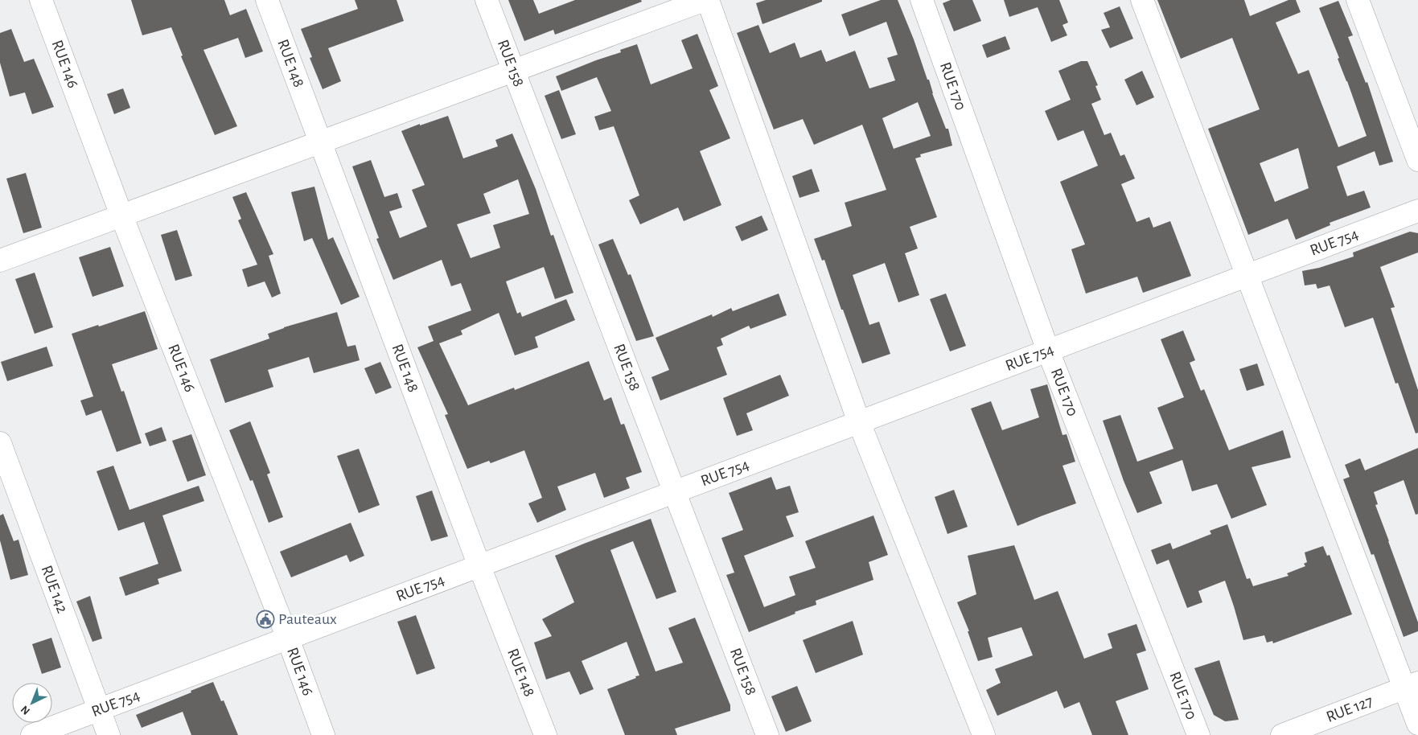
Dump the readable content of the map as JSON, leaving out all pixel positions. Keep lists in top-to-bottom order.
{
  "streets": {
    "street": [
      "RUE 148",
      "RUE 146",
      "RUE 158",
      "RUE 170",
      "RUE 754",
      "RUE 142",
      "RUE 127"
    ]
  },
  "crossings": [
    ["RUE 148", "RUE 754"],
    ["RUE 146", "RUE 754"],
    ["RUE 158", "RUE 754"],
    ["RUE 170", "RUE 754"],
    ["RUE 754", "RUE 142"]
  ],
  "places": {
    "public building": ["Pauteaux"]
  },
  "north": "bottom left"
}
